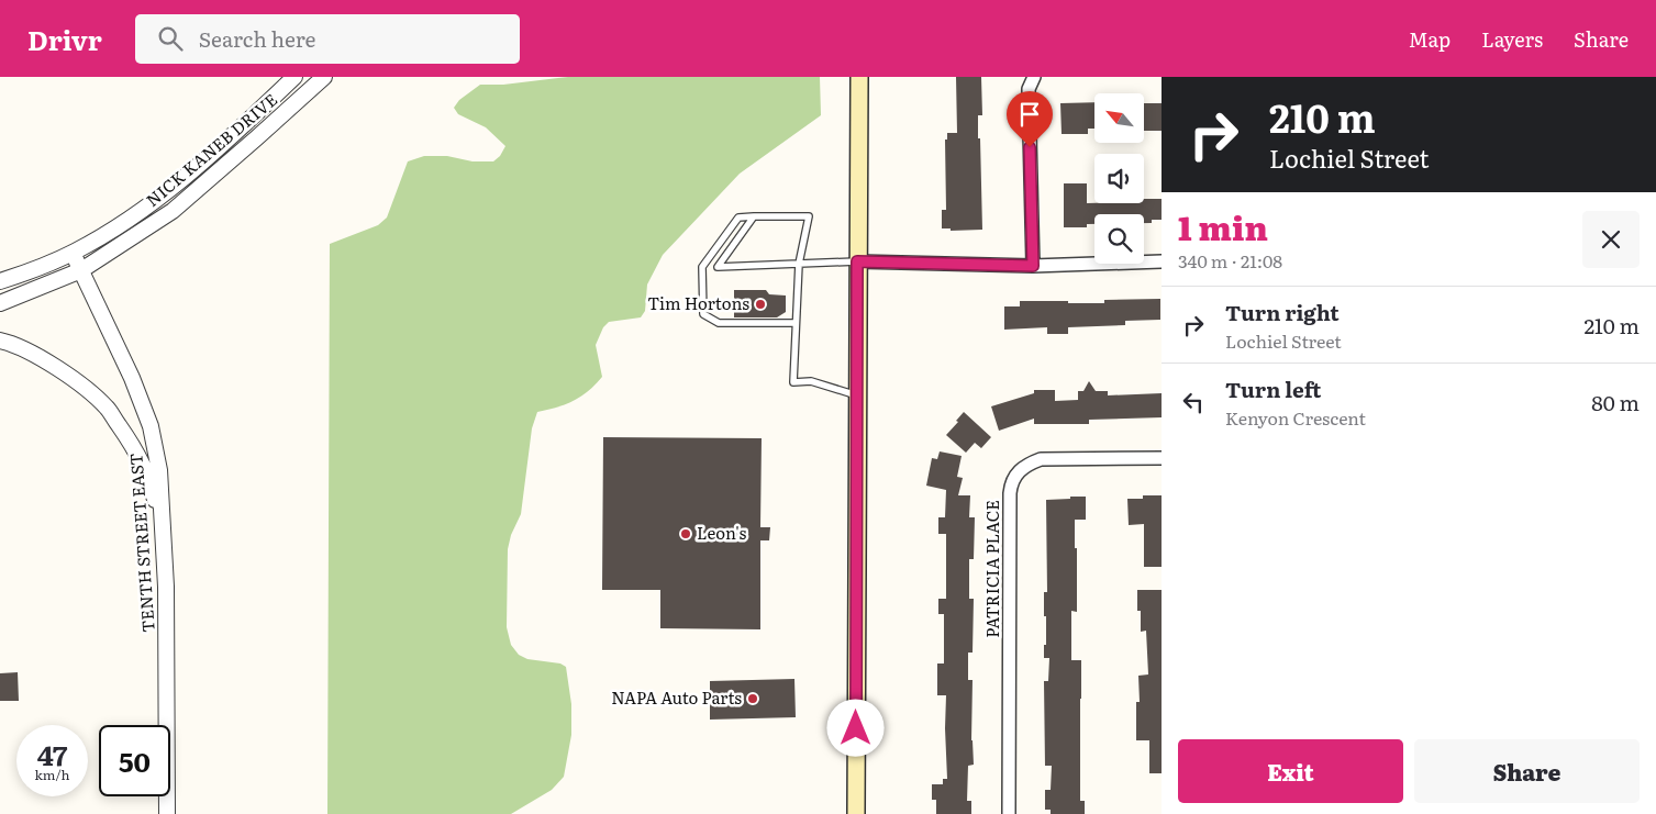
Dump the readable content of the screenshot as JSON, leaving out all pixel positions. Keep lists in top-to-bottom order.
{
  "streets": {
    "street": ["NICK KANEB DRIVE", "TENTH STREET EAST", "PATRICIA PLACE"]
  },
  "crossings": [
    ["NICK KANEB DRIVE", "TENTH STREET EAST"]
  ],
  "places": ["Tim Hortons", "Leon's", "NAPA Auto Parts"],
  "north": "top left",
  "page": {
    "header": "Drivr",
    "search": "Search here",
    "nav": ["Map", "Layers", "Share"],
    "turn": ["210 m", "Lochiel Street"],
    "heading": ["1 min", "340 m · 21:08"],
    "list": [
      {
        "name": "Turn right",
        "note": "Lochiel Street",
        "value": "210 m"
      },
      {
        "name": "Turn left",
        "note": "Kenyon Crescent",
        "value": "80 m"
      }
    ],
    "speed": "47 km/h",
    "limit": "50",
    "buttons": ["Exit", "Share"]
  }
}
